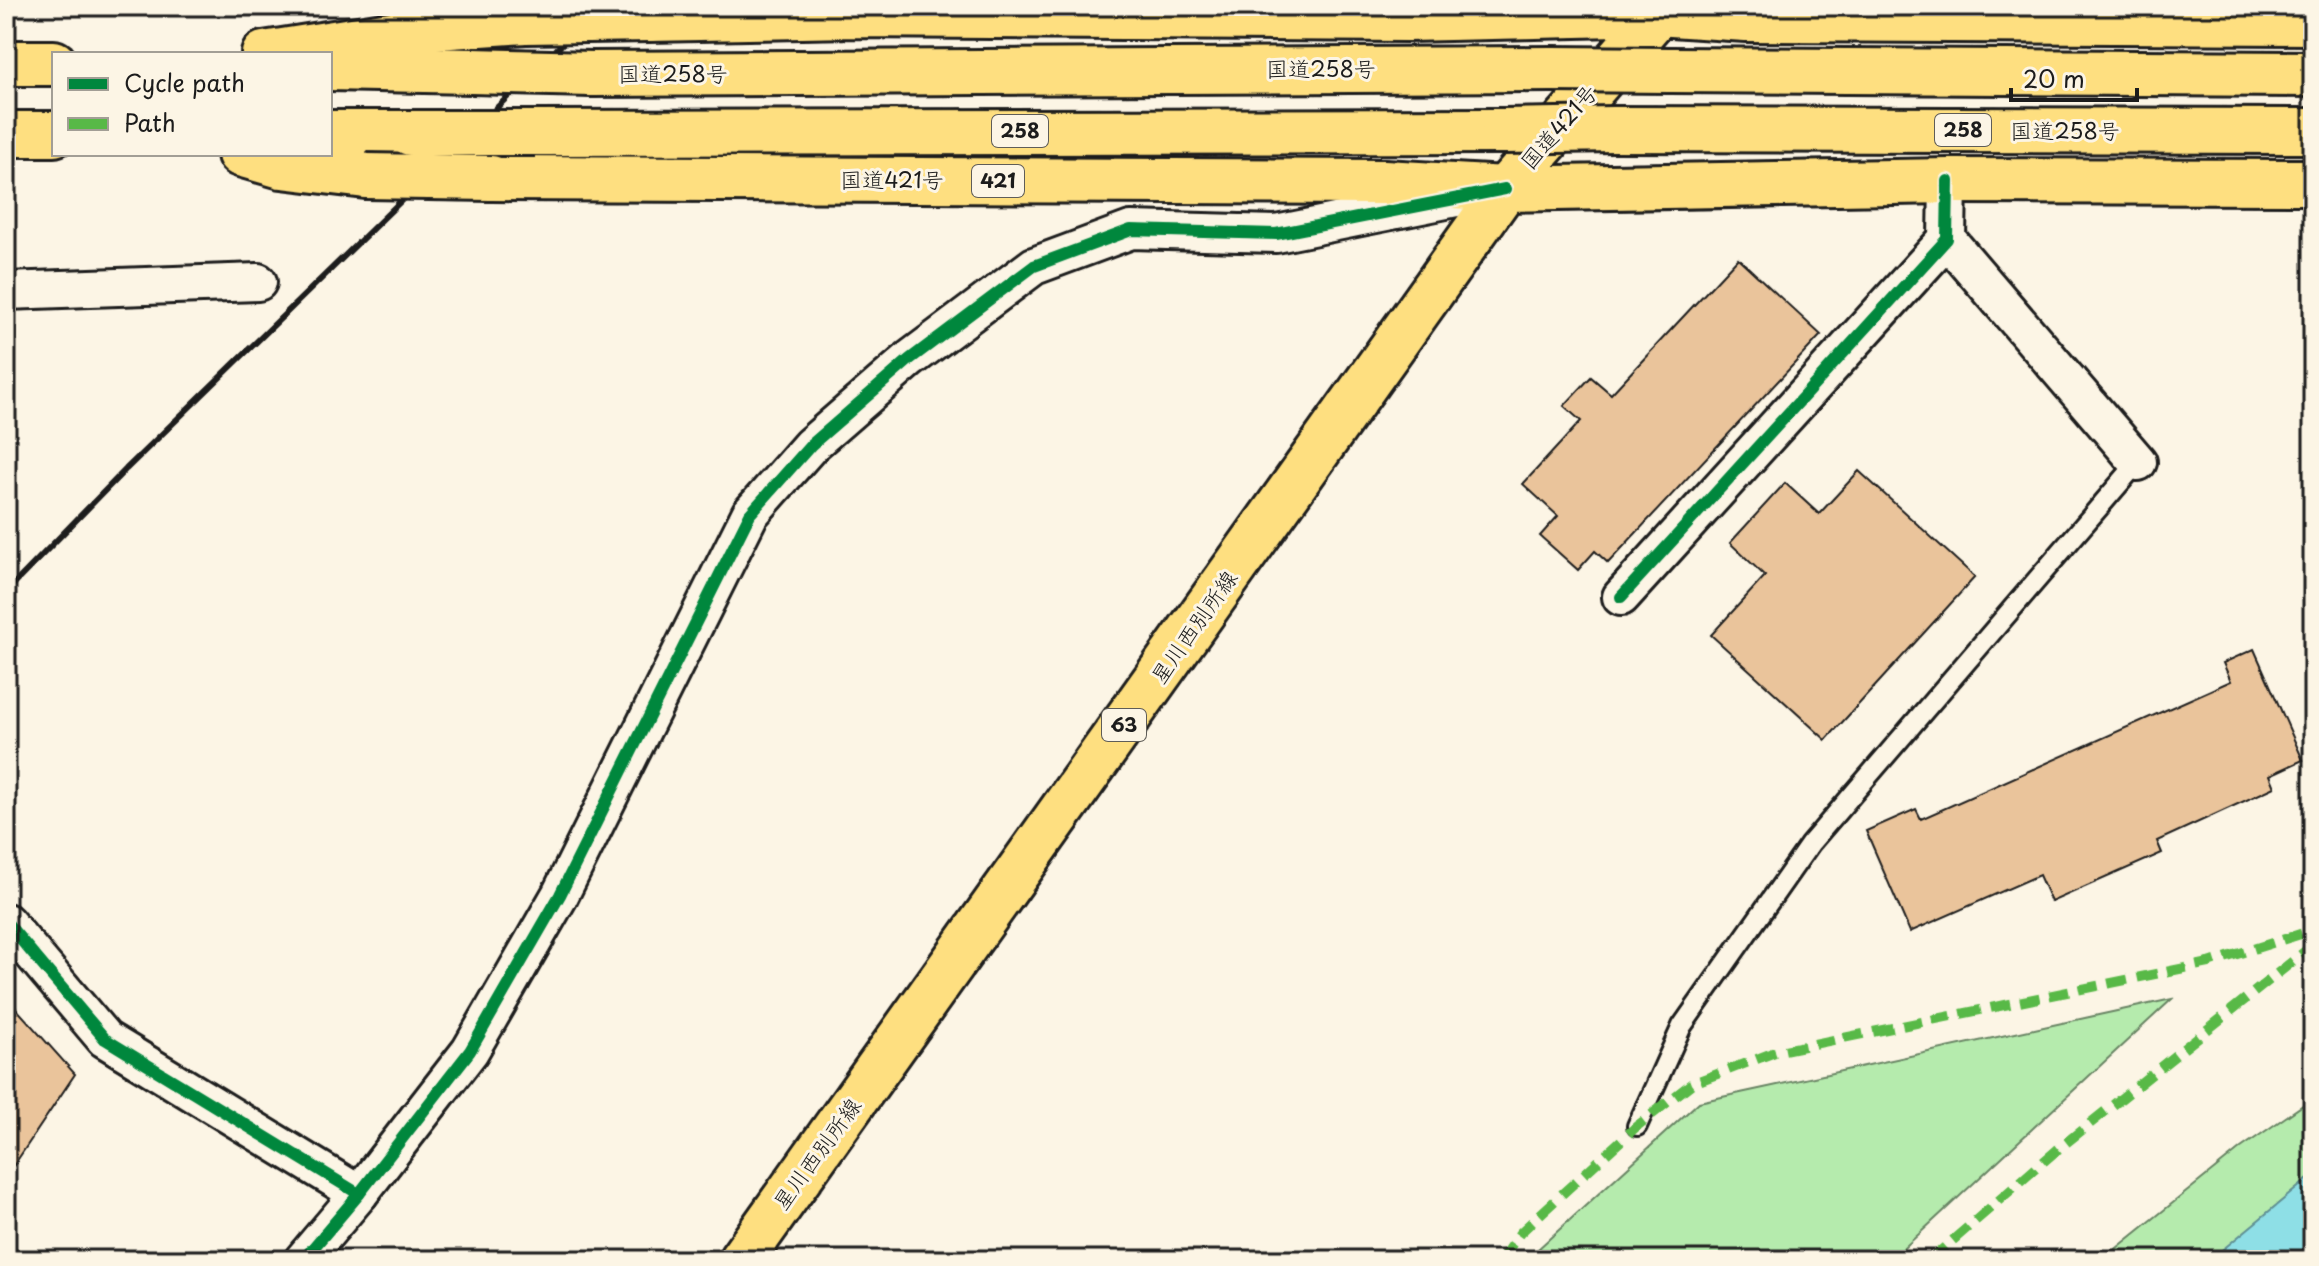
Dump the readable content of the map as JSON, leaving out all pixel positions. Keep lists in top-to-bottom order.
{
  "streets": {
    "main road": [
      "国道258号",
      "国道421号",
      "258",
      "421",
      "星川西別所線",
      "63"
    ]
  },
  "crossings": [
    ["国道421号", "星川西別所線"]
  ],
  "legend": ["Cycle path", "Path"],
  "scale_bar": "20 m"
}
